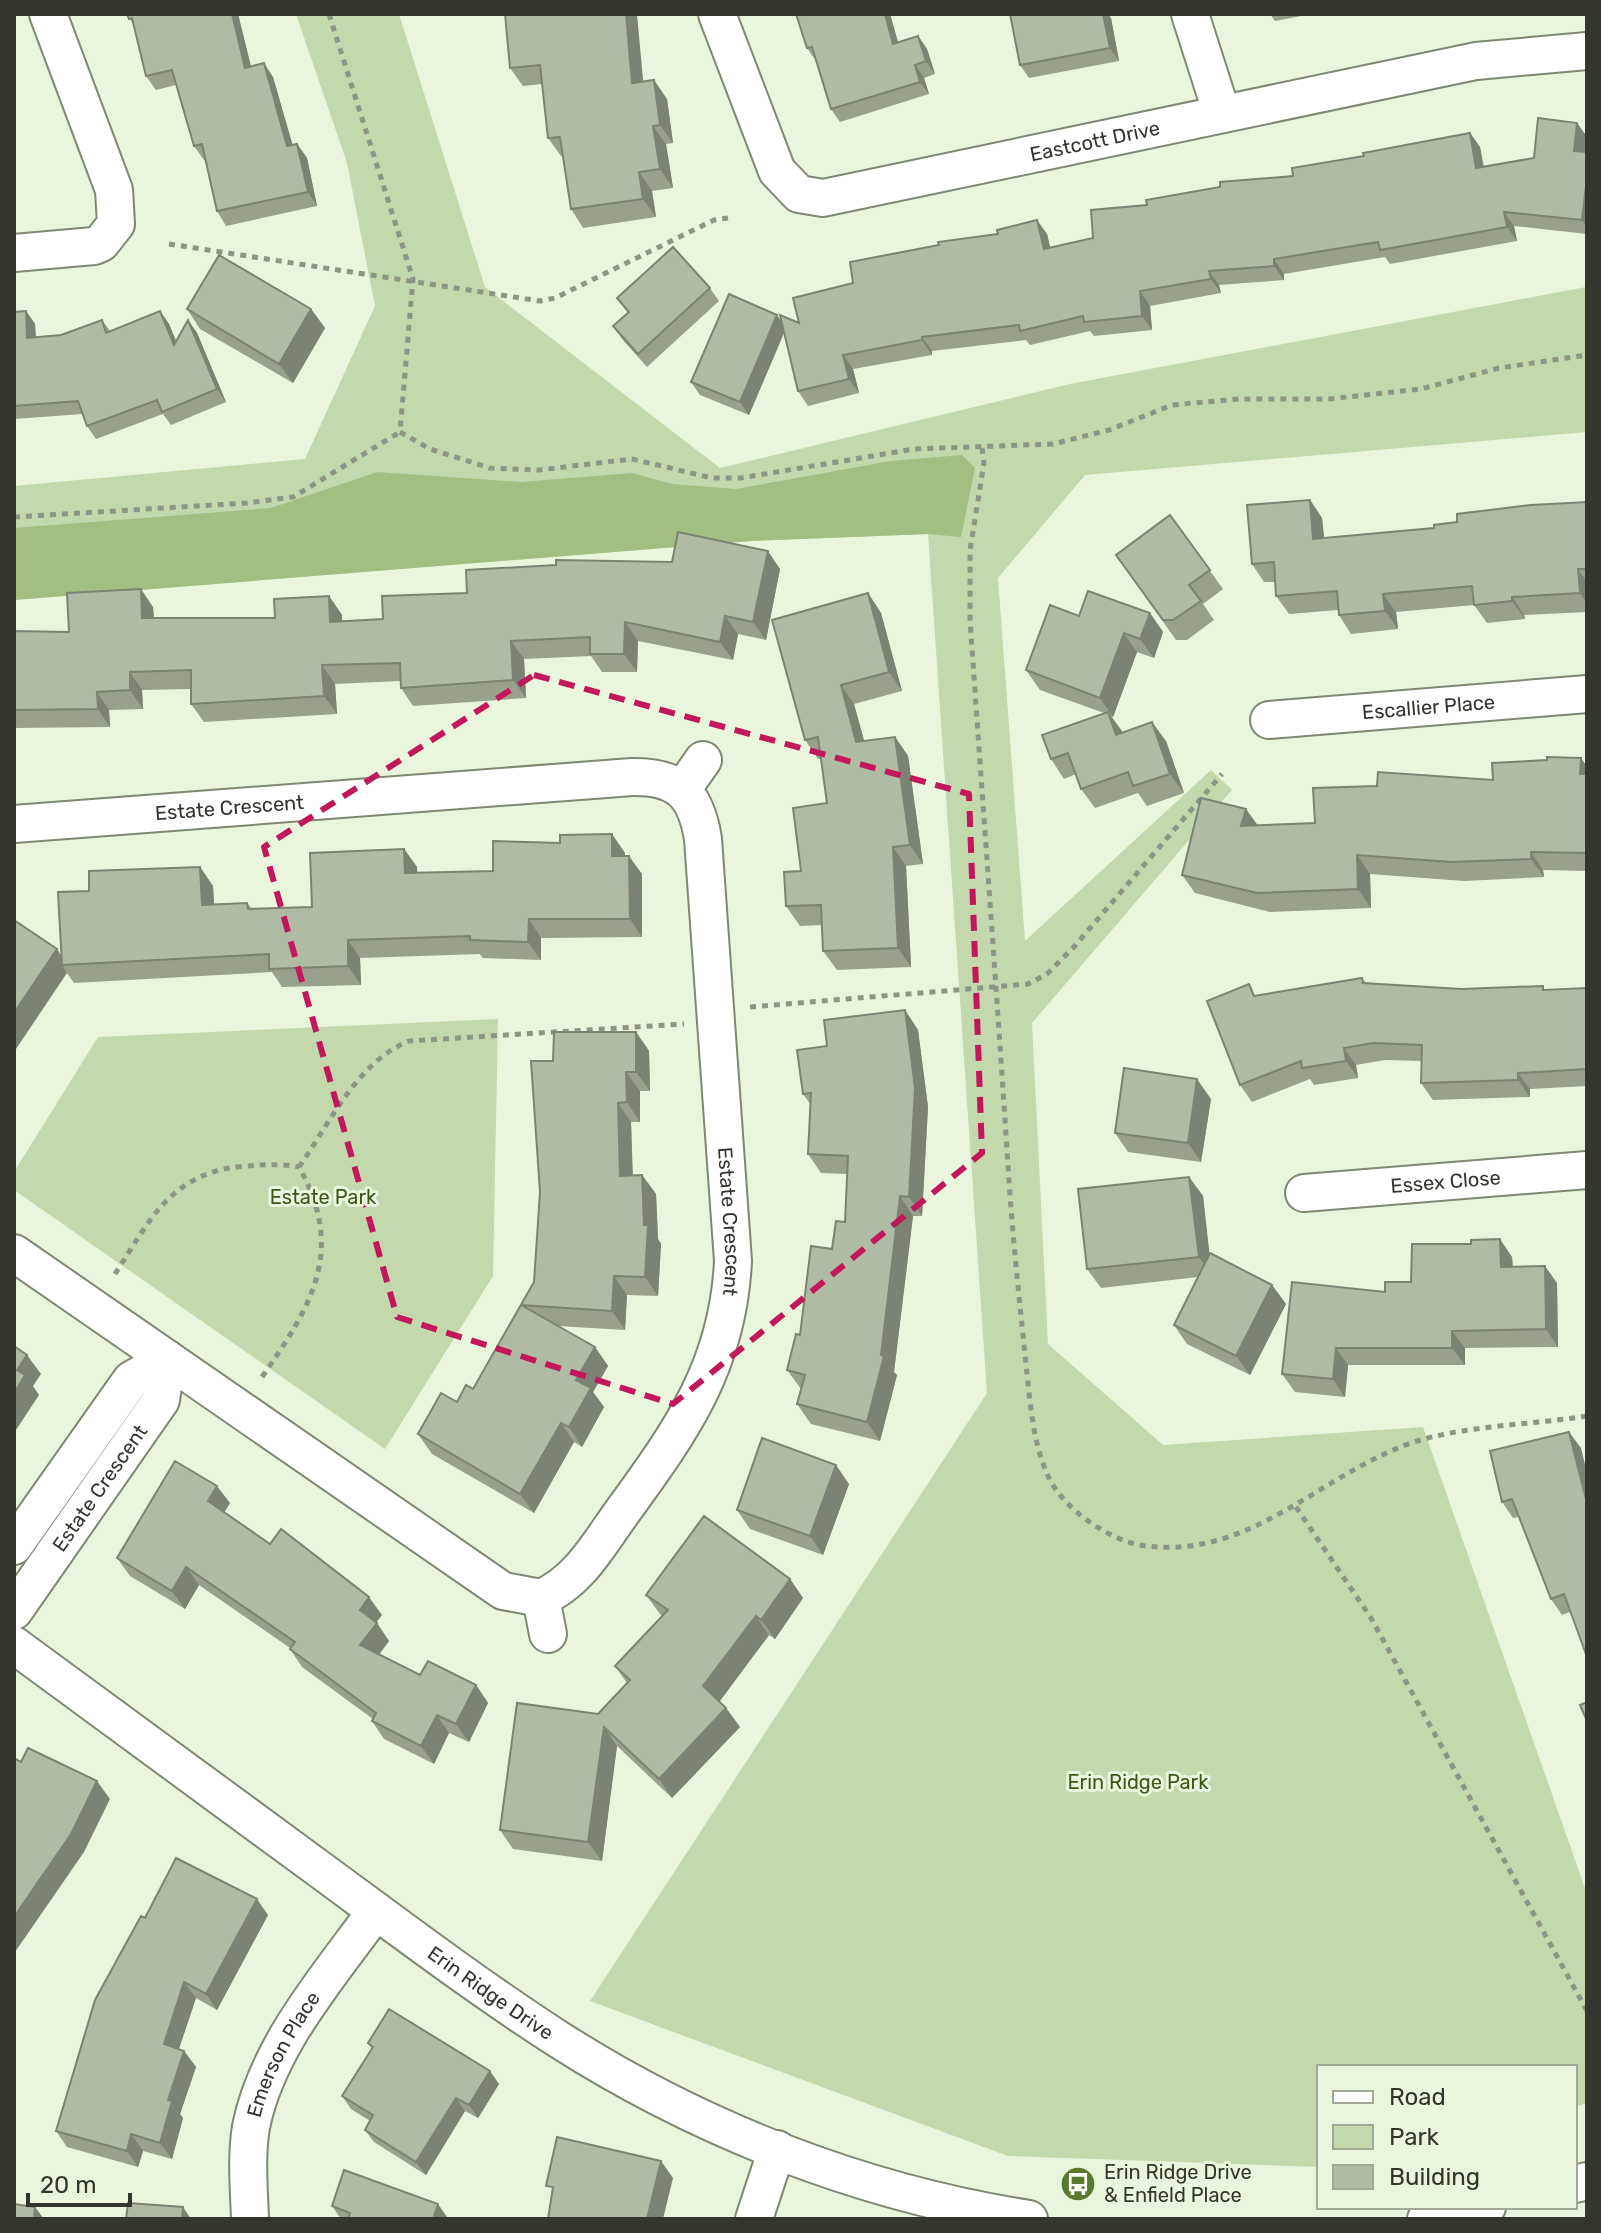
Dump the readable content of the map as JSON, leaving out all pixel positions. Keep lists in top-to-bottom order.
{
  "streets": {
    "street": [
      "Eastcott Drive",
      "Escallier Place",
      "Estate Crescent",
      "Essex Close",
      "Erin Ridge Drive",
      "Emerson Place"
    ]
  },
  "crossings": [
    ["Erin Ridge Drive", "Emerson Place"]
  ],
  "parks": ["Estate Park", "Erin Ridge Park"],
  "places": {
    "bus stop": ["Erin Ridge Drive & Enfield Place"]
  },
  "legend": ["Road", "Park", "Building"],
  "scale_bar": "20 m"
}
